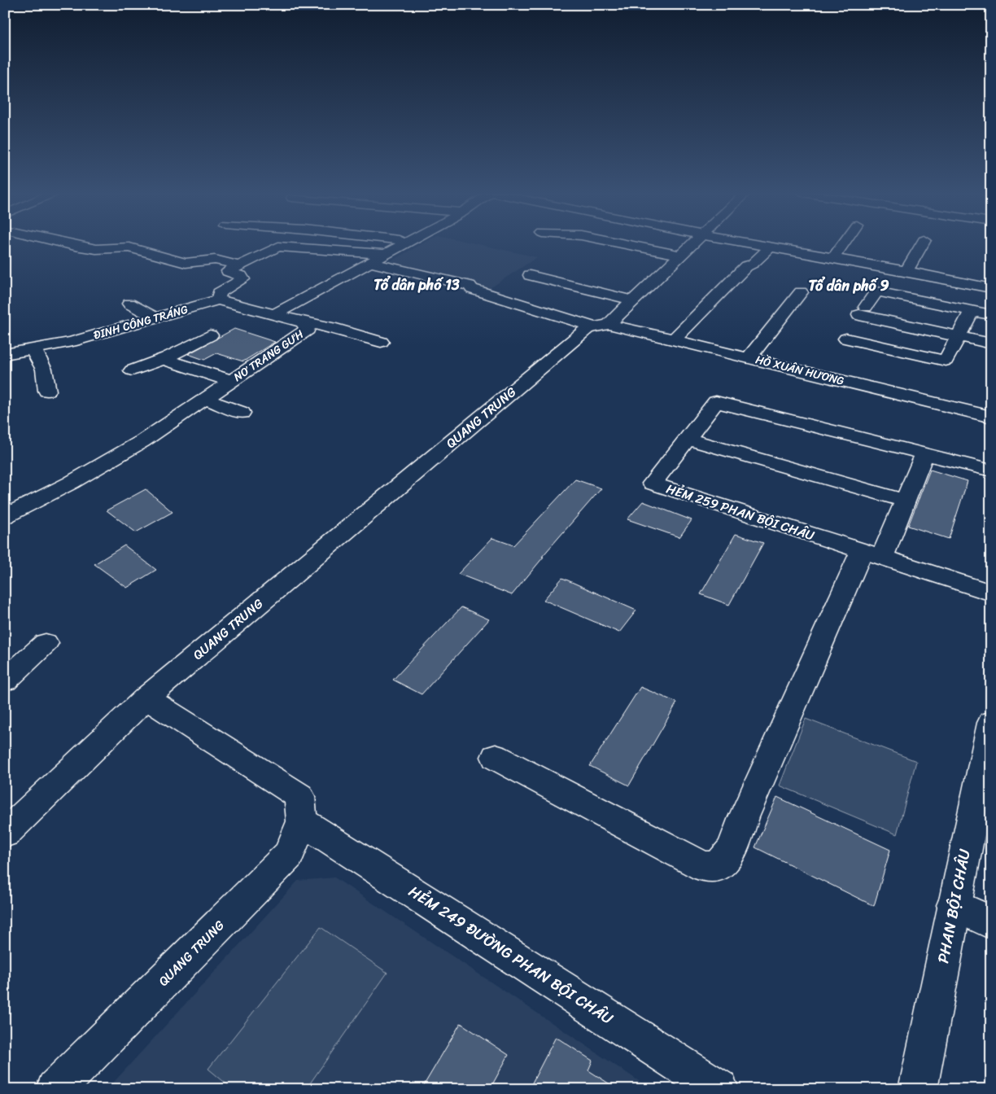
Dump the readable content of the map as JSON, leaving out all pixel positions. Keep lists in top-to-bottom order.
{
  "streets": {
    "street": [
      "ĐINH CÔNG TRÁNG",
      "NƠ TRANG GƯH",
      "HỒ XUÂN HƯƠNG",
      "QUANG TRUNG",
      "HẺM 259 PHAN BỘI CHÂU",
      "PHAN BỘI CHÂU",
      "HẺM 249 ĐƯỜNG PHAN BỘI CHÂU"
    ]
  },
  "crossings": [
    ["HỒ XUÂN HƯƠNG", "QUANG TRUNG"],
    ["QUANG TRUNG", "HẺM 249 ĐƯỜNG PHAN BỘI CHÂU"]
  ],
  "districts": ["Tổ dân phố 13", "Tổ dân phố 9"]
}
